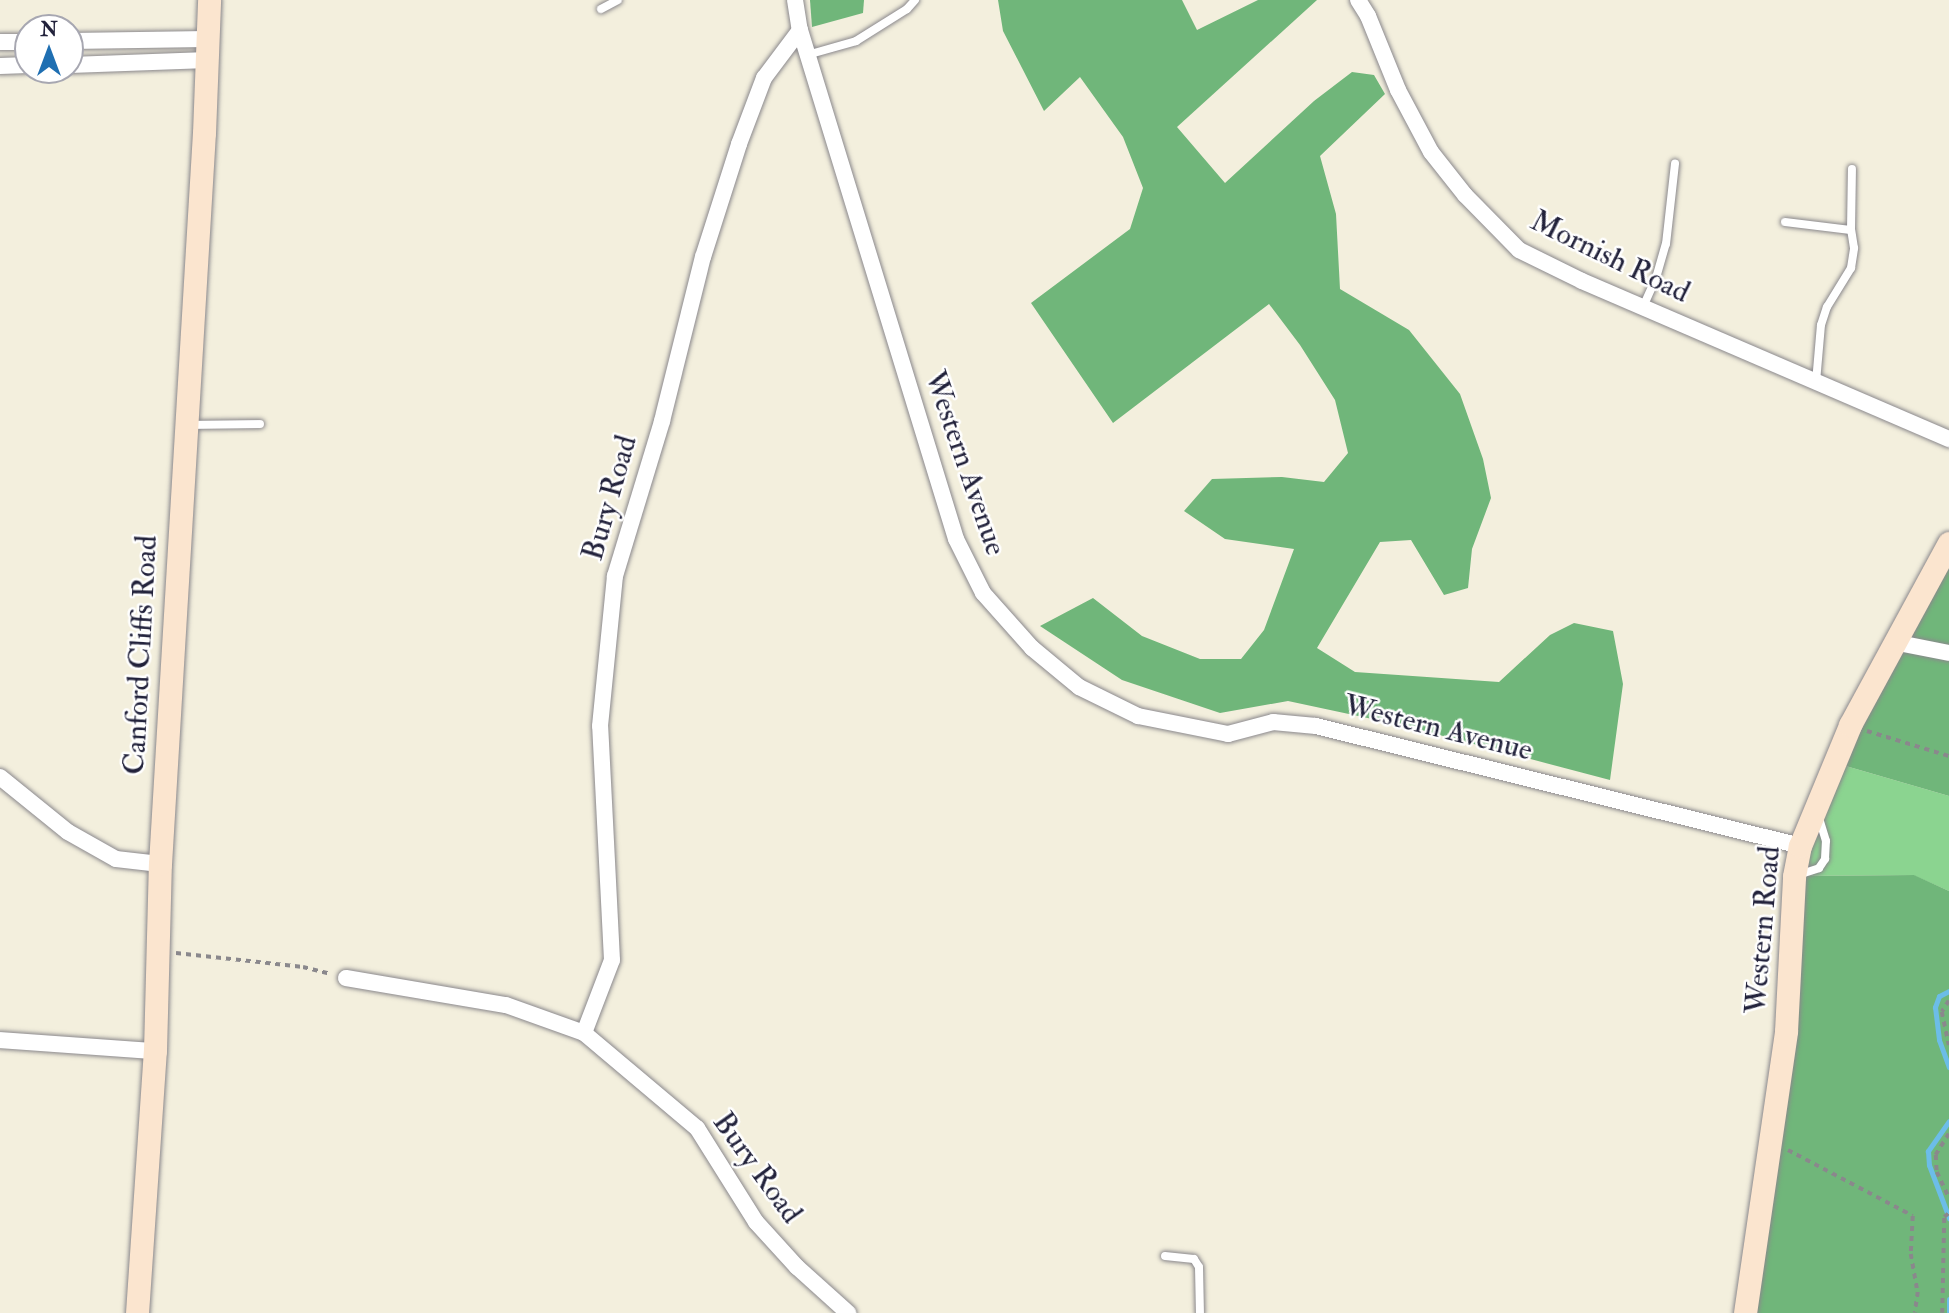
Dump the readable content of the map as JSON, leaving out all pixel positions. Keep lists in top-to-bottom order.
{
  "streets": {
    "street": [
      "Mornish Road",
      "Western Avenue",
      "Bury Road",
      "Canford Cliffs Road",
      "Western Road"
    ]
  },
  "crossings": [
    ["Western Avenue", "Bury Road"],
    ["Western Avenue", "Western Road"]
  ],
  "north": "top"
}
